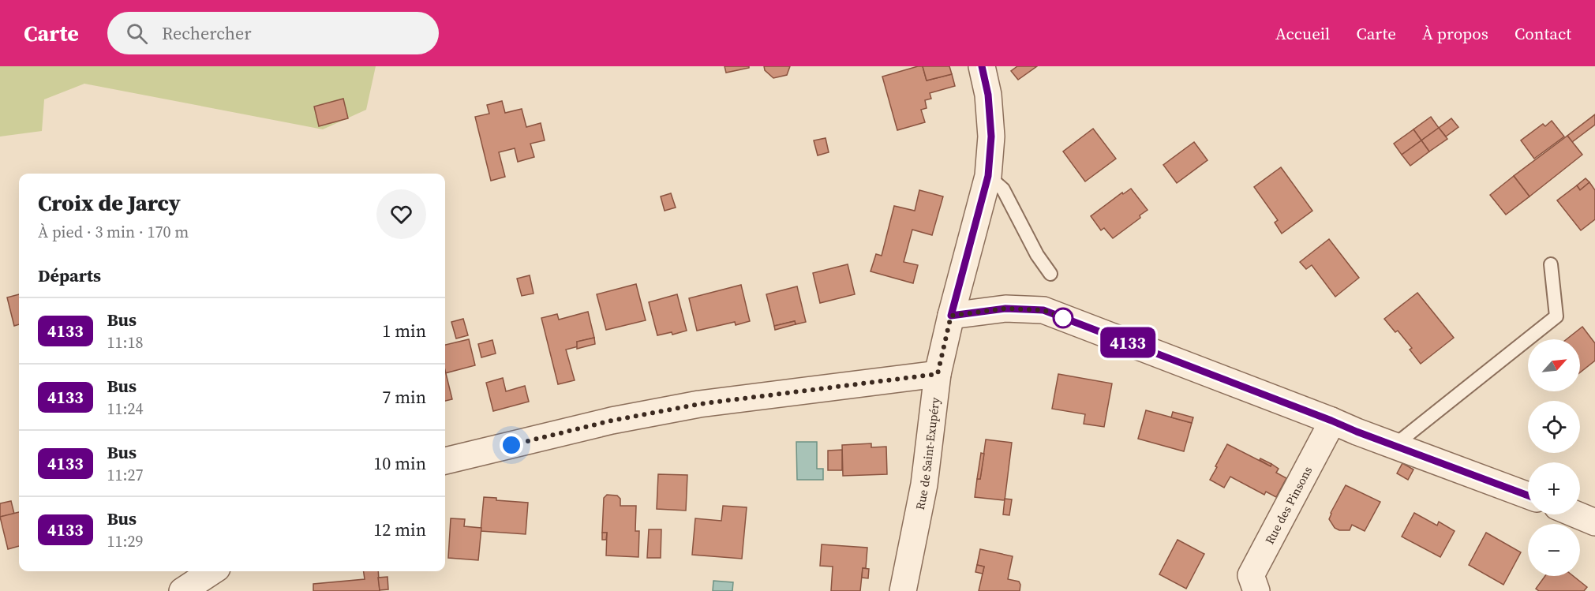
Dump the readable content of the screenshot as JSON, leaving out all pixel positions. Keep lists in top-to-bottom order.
{
  "streets": {
    "street": ["Rue de Saint-Exupéry", "Rue des Pinsons"]
  },
  "lines": ["bus line 4133"],
  "north": "top right",
  "page": {
    "header": "Carte",
    "search": "Rechercher",
    "nav": [
      "Accueil",
      "Carte",
      "À propos",
      "Contact"
    ],
    "on_map": "4133",
    "heading": [
      ["Croix de Jarcy", "À pied · 3 min · 170 m"],
      "Départs"
    ],
    "list": [
      {
        "mark": "4133",
        "name": "Bus",
        "note": "11:18",
        "value": "1 min"
      },
      {
        "mark": "4133",
        "name": "Bus",
        "note": "11:24",
        "value": "7 min"
      },
      {
        "mark": "4133",
        "name": "Bus",
        "note": "11:27",
        "value": "10 min"
      },
      {
        "mark": "4133",
        "name": "Bus",
        "note": "11:29",
        "value": "12 min"
      }
    ],
    "map_buttons": ["+", "−"]
  }
}
